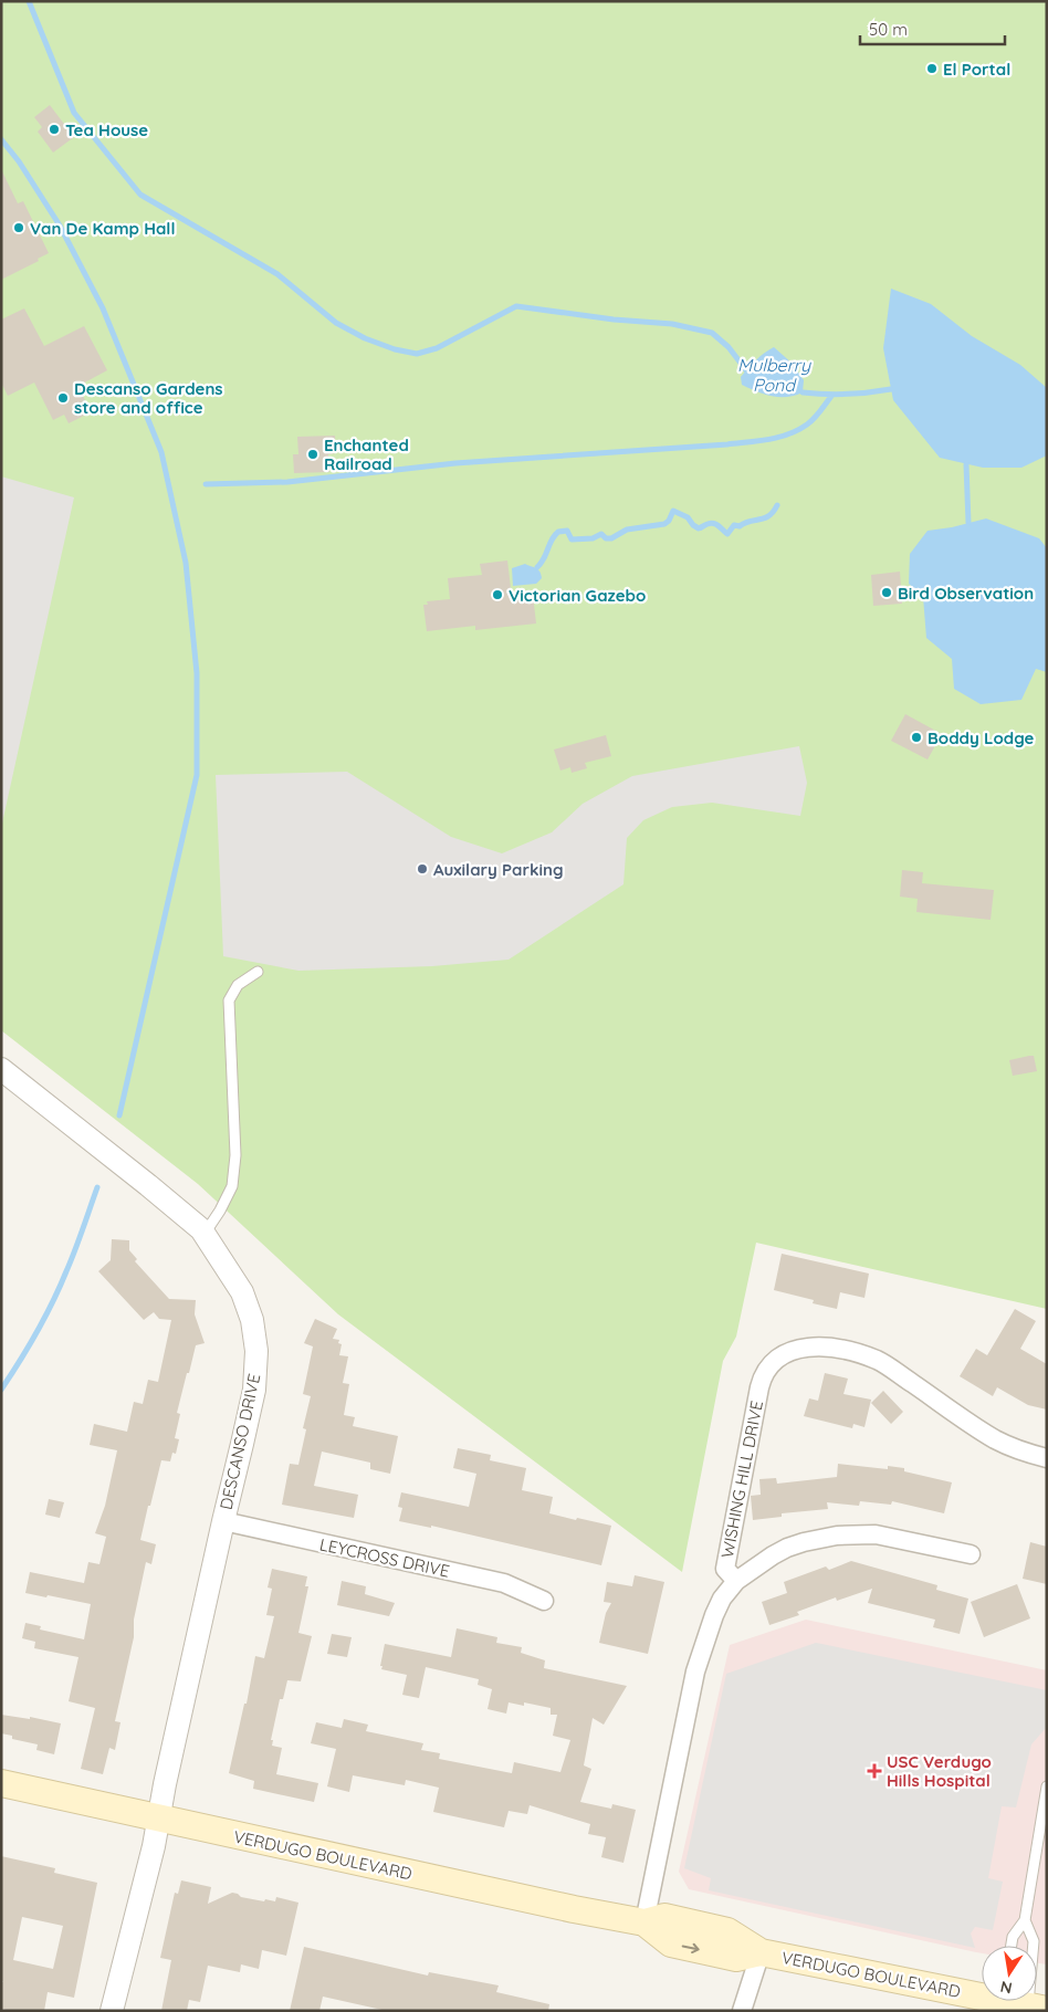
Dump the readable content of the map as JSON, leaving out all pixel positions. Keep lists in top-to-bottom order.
{
  "streets": {
    "main road": ["VERDUGO BOULEVARD"],
    "street": ["DESCANSO DRIVE", "WISHING HILL DRIVE", "LEYCROSS DRIVE"]
  },
  "crossings": [
    ["DESCANSO DRIVE", "LEYCROSS DRIVE"],
    ["DESCANSO DRIVE", "VERDUGO BOULEVARD"],
    ["WISHING HILL DRIVE", "VERDUGO BOULEVARD"]
  ],
  "water": ["Mulberry Pond"],
  "places": {
    "other": [
      "El Portal",
      "Tea House",
      "Van De Kamp Hall",
      "Descanso Gardens store and office",
      "Enchanted Railroad",
      "Bird Observation",
      "Victorian Gazebo",
      "Boddy Lodge",
      "Auxilary Parking"
    ],
    "health": ["USC Verdugo Hills Hospital"]
  },
  "scale_bar": "50 m",
  "north": "bottom"
}
